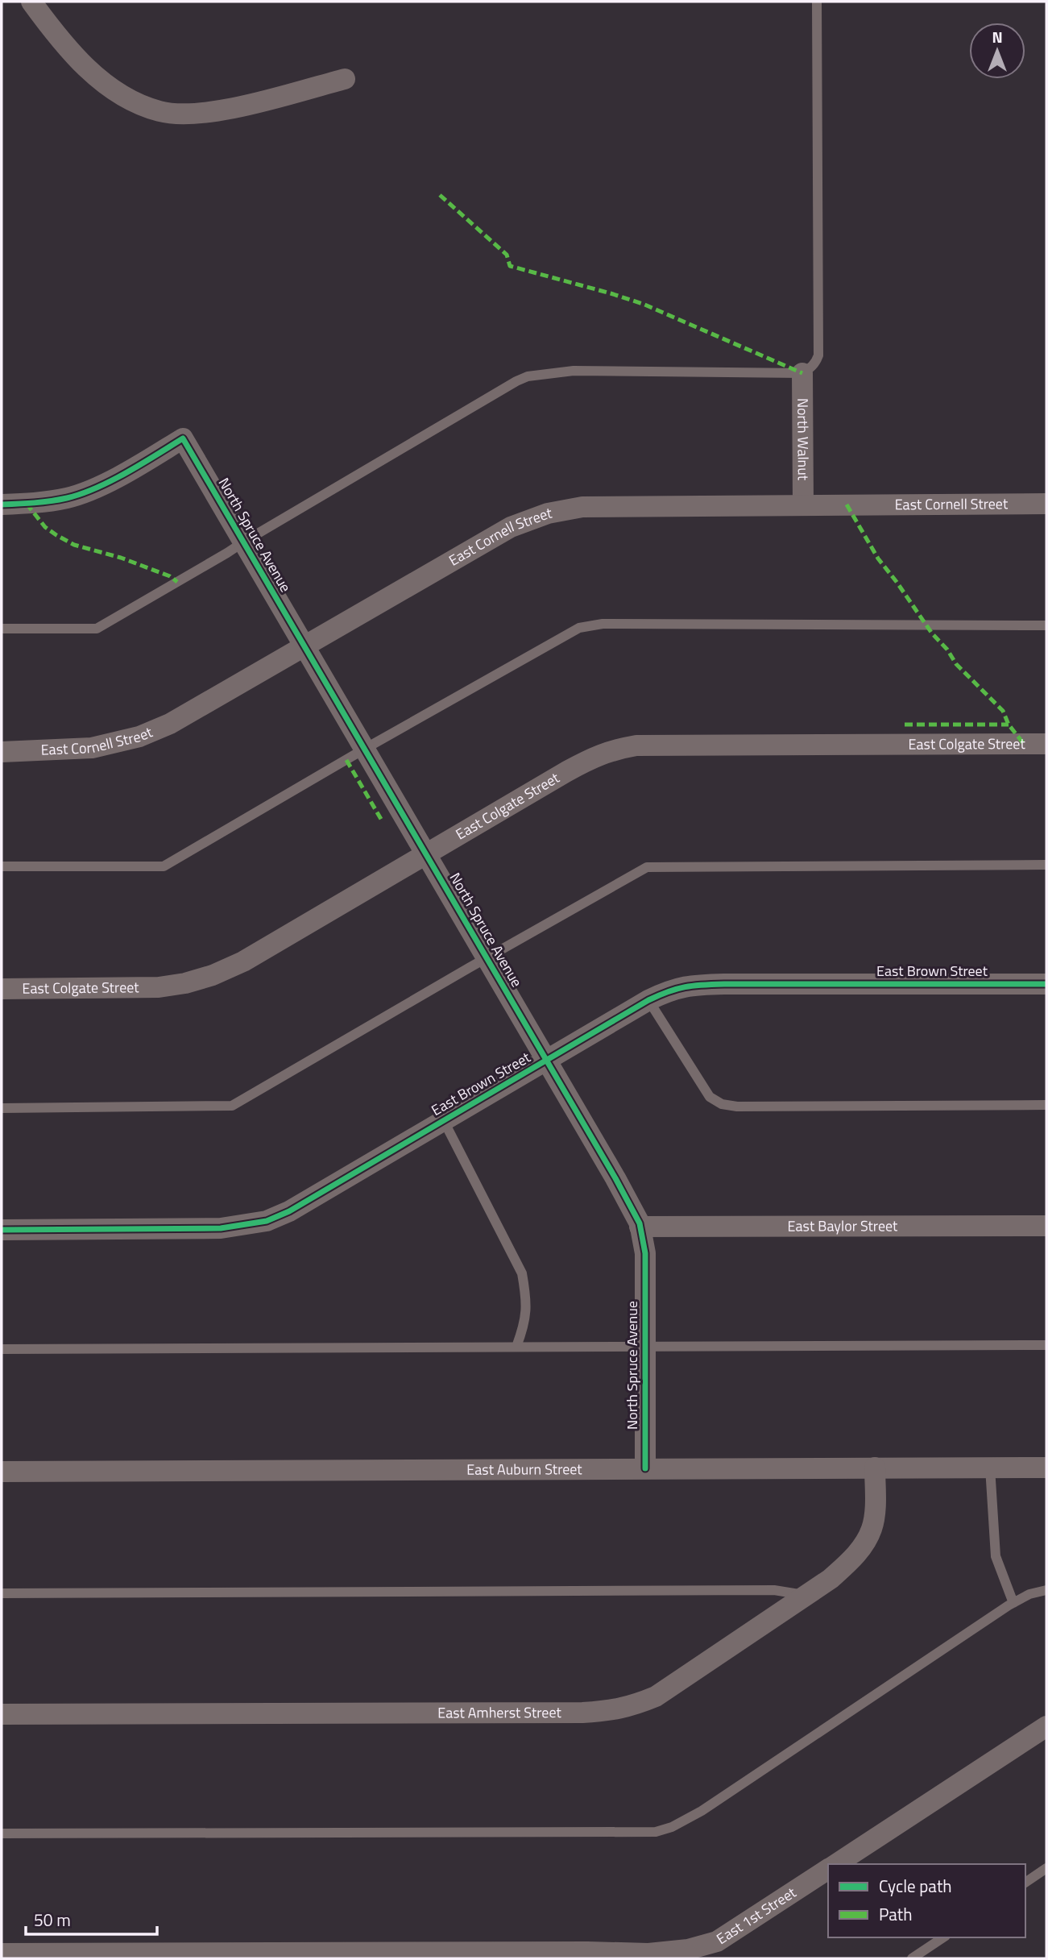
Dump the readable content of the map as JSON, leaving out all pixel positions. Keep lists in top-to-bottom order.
{
  "streets": {
    "street": [
      "North Walnut",
      "East Cornell Street",
      "North Spruce Avenue",
      "East Colgate Street",
      "East Brown Street",
      "East Baylor Street",
      "East Auburn Street",
      "East Amherst Street",
      "East 1st Street"
    ]
  },
  "crossings": [
    ["North Walnut", "East Cornell Street"],
    ["East Cornell Street", "North Spruce Avenue"],
    ["North Spruce Avenue", "East Colgate Street"],
    ["North Spruce Avenue", "East Brown Street"],
    ["North Spruce Avenue", "East Baylor Street"],
    ["North Spruce Avenue", "East Auburn Street"],
    ["East Auburn Street", "East Amherst Street"]
  ],
  "legend": ["Cycle path", "Path"],
  "scale_bar": "50 m",
  "north": "top"
}
